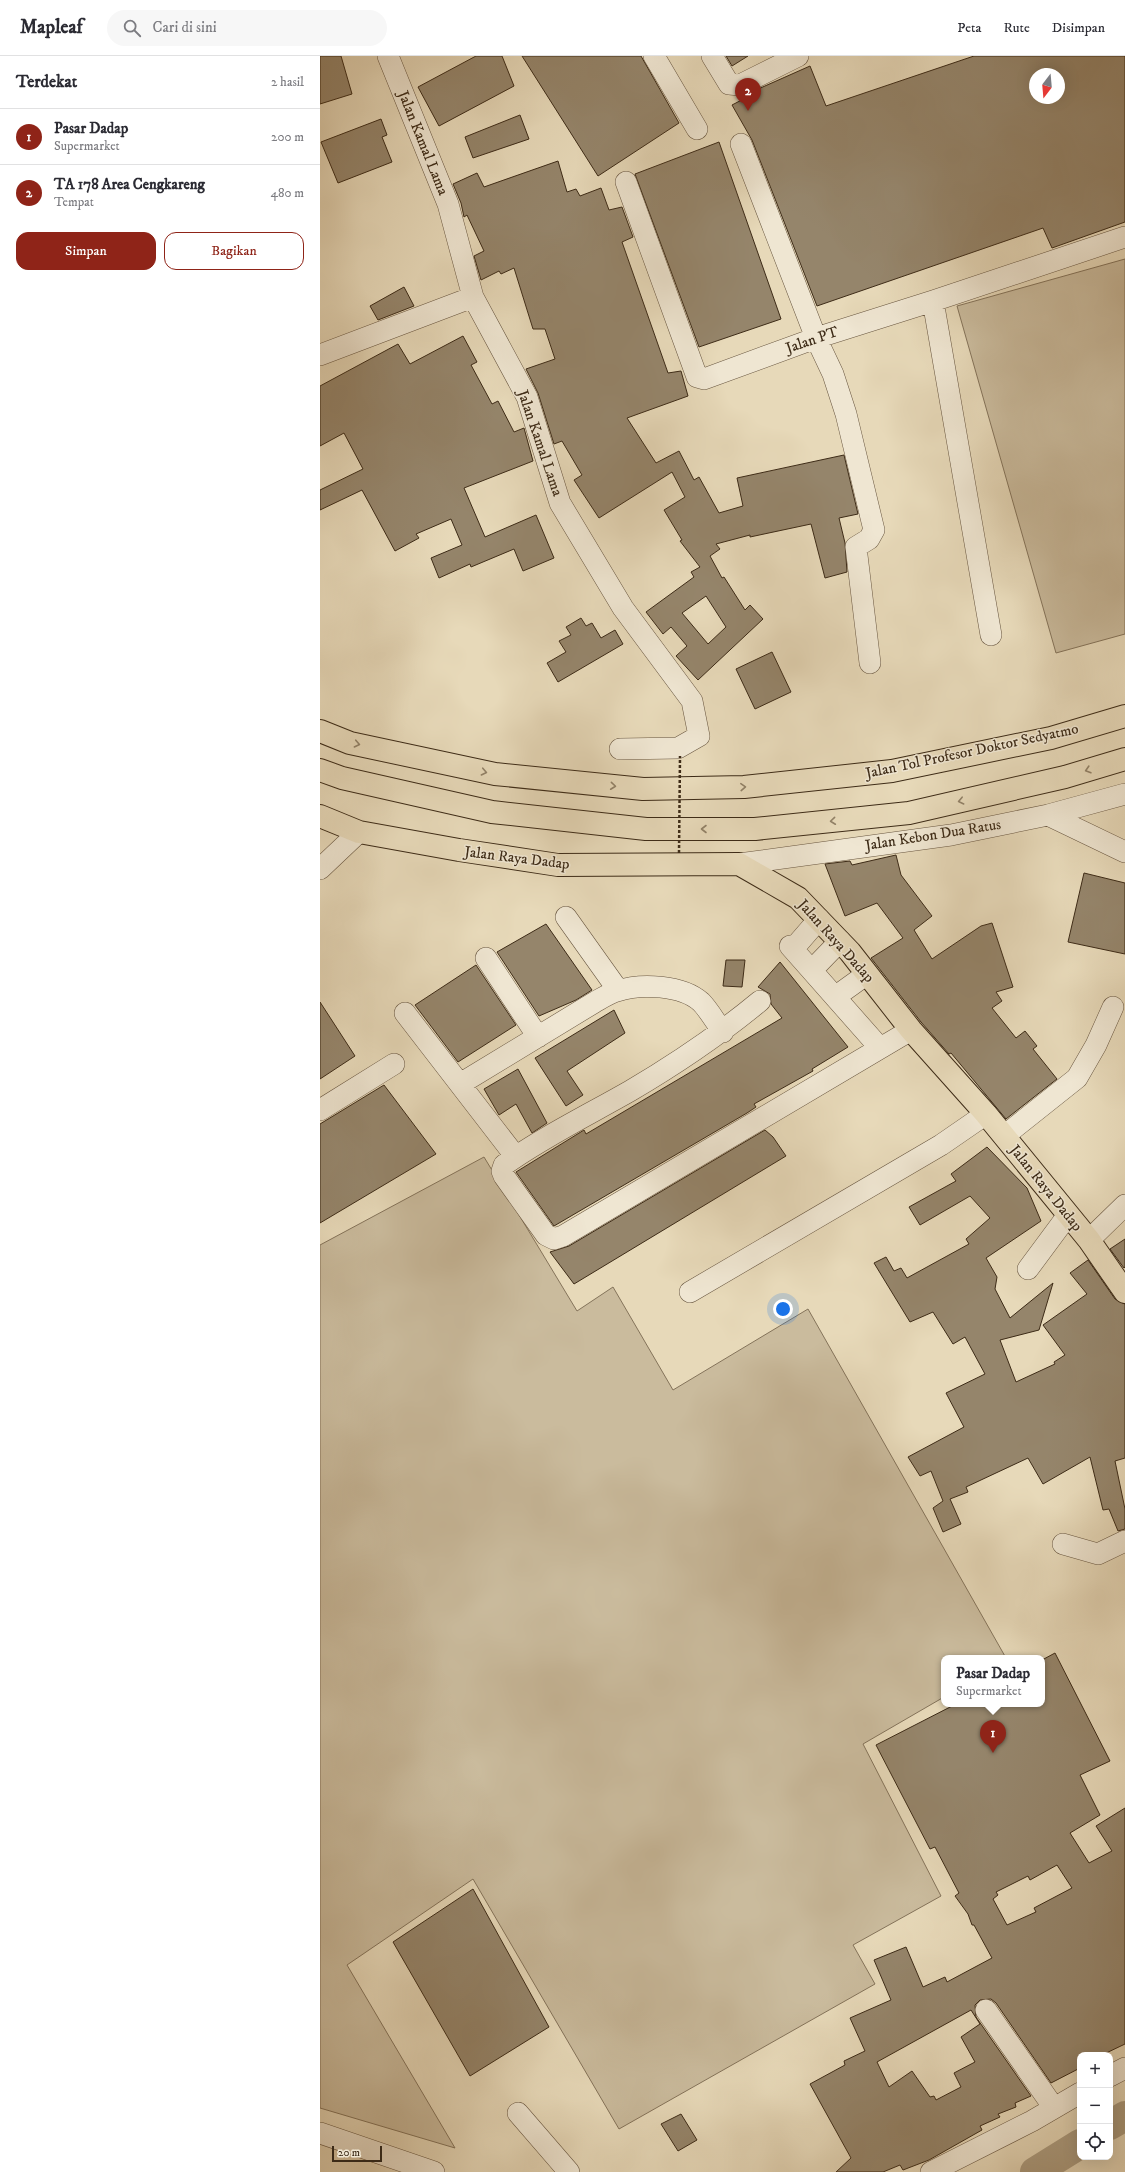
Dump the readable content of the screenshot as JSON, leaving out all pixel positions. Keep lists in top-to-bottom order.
{
  "streets": {
    "main road": ["Jalan Tol Profesor Doktor Sedyatmo", "Jalan Raya Dadap"],
    "street": ["Jalan Kamal Lama", "Jalan PT", "Jalan Kebon Dua Ratus"]
  },
  "crossings": [
    ["Jalan Kebon Dua Ratus", "Jalan Raya Dadap"]
  ],
  "scale_bar": "20 m",
  "north": "bottom",
  "page": {
    "header": "Mapleaf",
    "search": "Cari di sini",
    "nav": ["Peta", "Rute", "Disimpan"],
    "heading": ["Terdekat", "2 hasil"],
    "pins": ["2", "1"],
    "list": [
      {
        "mark": "1",
        "name": "Pasar Dadap",
        "note": "Supermarket",
        "value": "200 m"
      },
      {
        "mark": "2",
        "name": "TA 178 Area Cengkareng",
        "note": "Tempat",
        "value": "480 m"
      }
    ],
    "buttons": ["Simpan", "Bagikan"],
    "popup": ["Pasar Dadap", "Supermarket"],
    "map_buttons": ["+", "−"],
    "scale": "20 m"
  }
}
